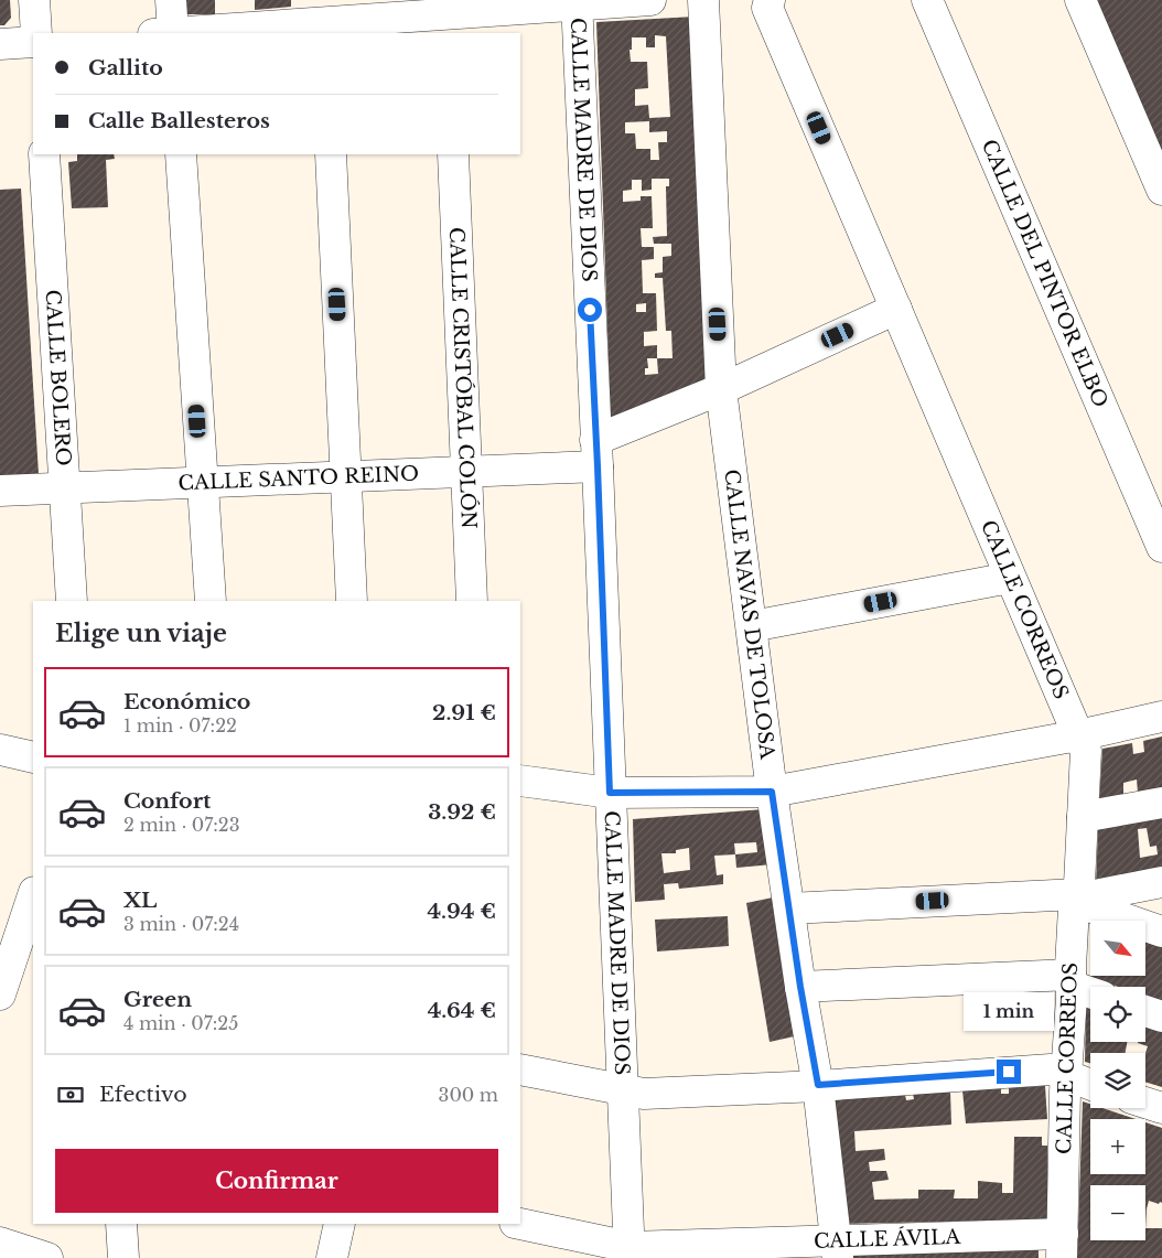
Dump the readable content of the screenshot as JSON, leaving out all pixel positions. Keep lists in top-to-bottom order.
{
  "streets": {
    "street": [
      "CALLE MADRE DE DIOS",
      "CALLE DEL PINTOR ELBO",
      "CALLE BOLERO",
      "CALLE CRISTÓBAL COLÓN",
      "CALLE SANTO REINO",
      "CALLE CORREOS",
      "CALLE NAVAS DE TOLOSA",
      "CALLE ÁVILA"
    ]
  },
  "crossings": [
    ["CALLE MADRE DE DIOS", "CALLE SANTO REINO"],
    ["CALLE MADRE DE DIOS", "CALLE ÁVILA"],
    ["CALLE BOLERO", "CALLE SANTO REINO"],
    ["CALLE CRISTÓBAL COLÓN", "CALLE SANTO REINO"],
    ["CALLE SANTO REINO", "CALLE CORREOS"],
    ["CALLE SANTO REINO", "CALLE NAVAS DE TOLOSA"],
    ["CALLE CORREOS", "CALLE ÁVILA"],
    ["CALLE NAVAS DE TOLOSA", "CALLE ÁVILA"]
  ],
  "north": "bottom right",
  "page": {
    "banner": ["Gallito", "Calle Ballesteros"],
    "heading": "Elige un viaje",
    "list": [
      {
        "name": "Económico",
        "note": "1 min · 07:22",
        "value": "2.91 €"
      },
      {
        "name": "Confort",
        "note": "2 min · 07:23",
        "value": "3.92 €"
      },
      {
        "name": "XL",
        "note": "3 min · 07:24",
        "value": "4.94 €"
      },
      {
        "name": "Green",
        "note": "4 min · 07:25",
        "value": "4.64 €"
      }
    ],
    "map_buttons": ["+", "−"],
    "bubble": "1 min",
    "pay": ["Efectivo", "300 m"],
    "buttons": "Confirmar"
  }
}
